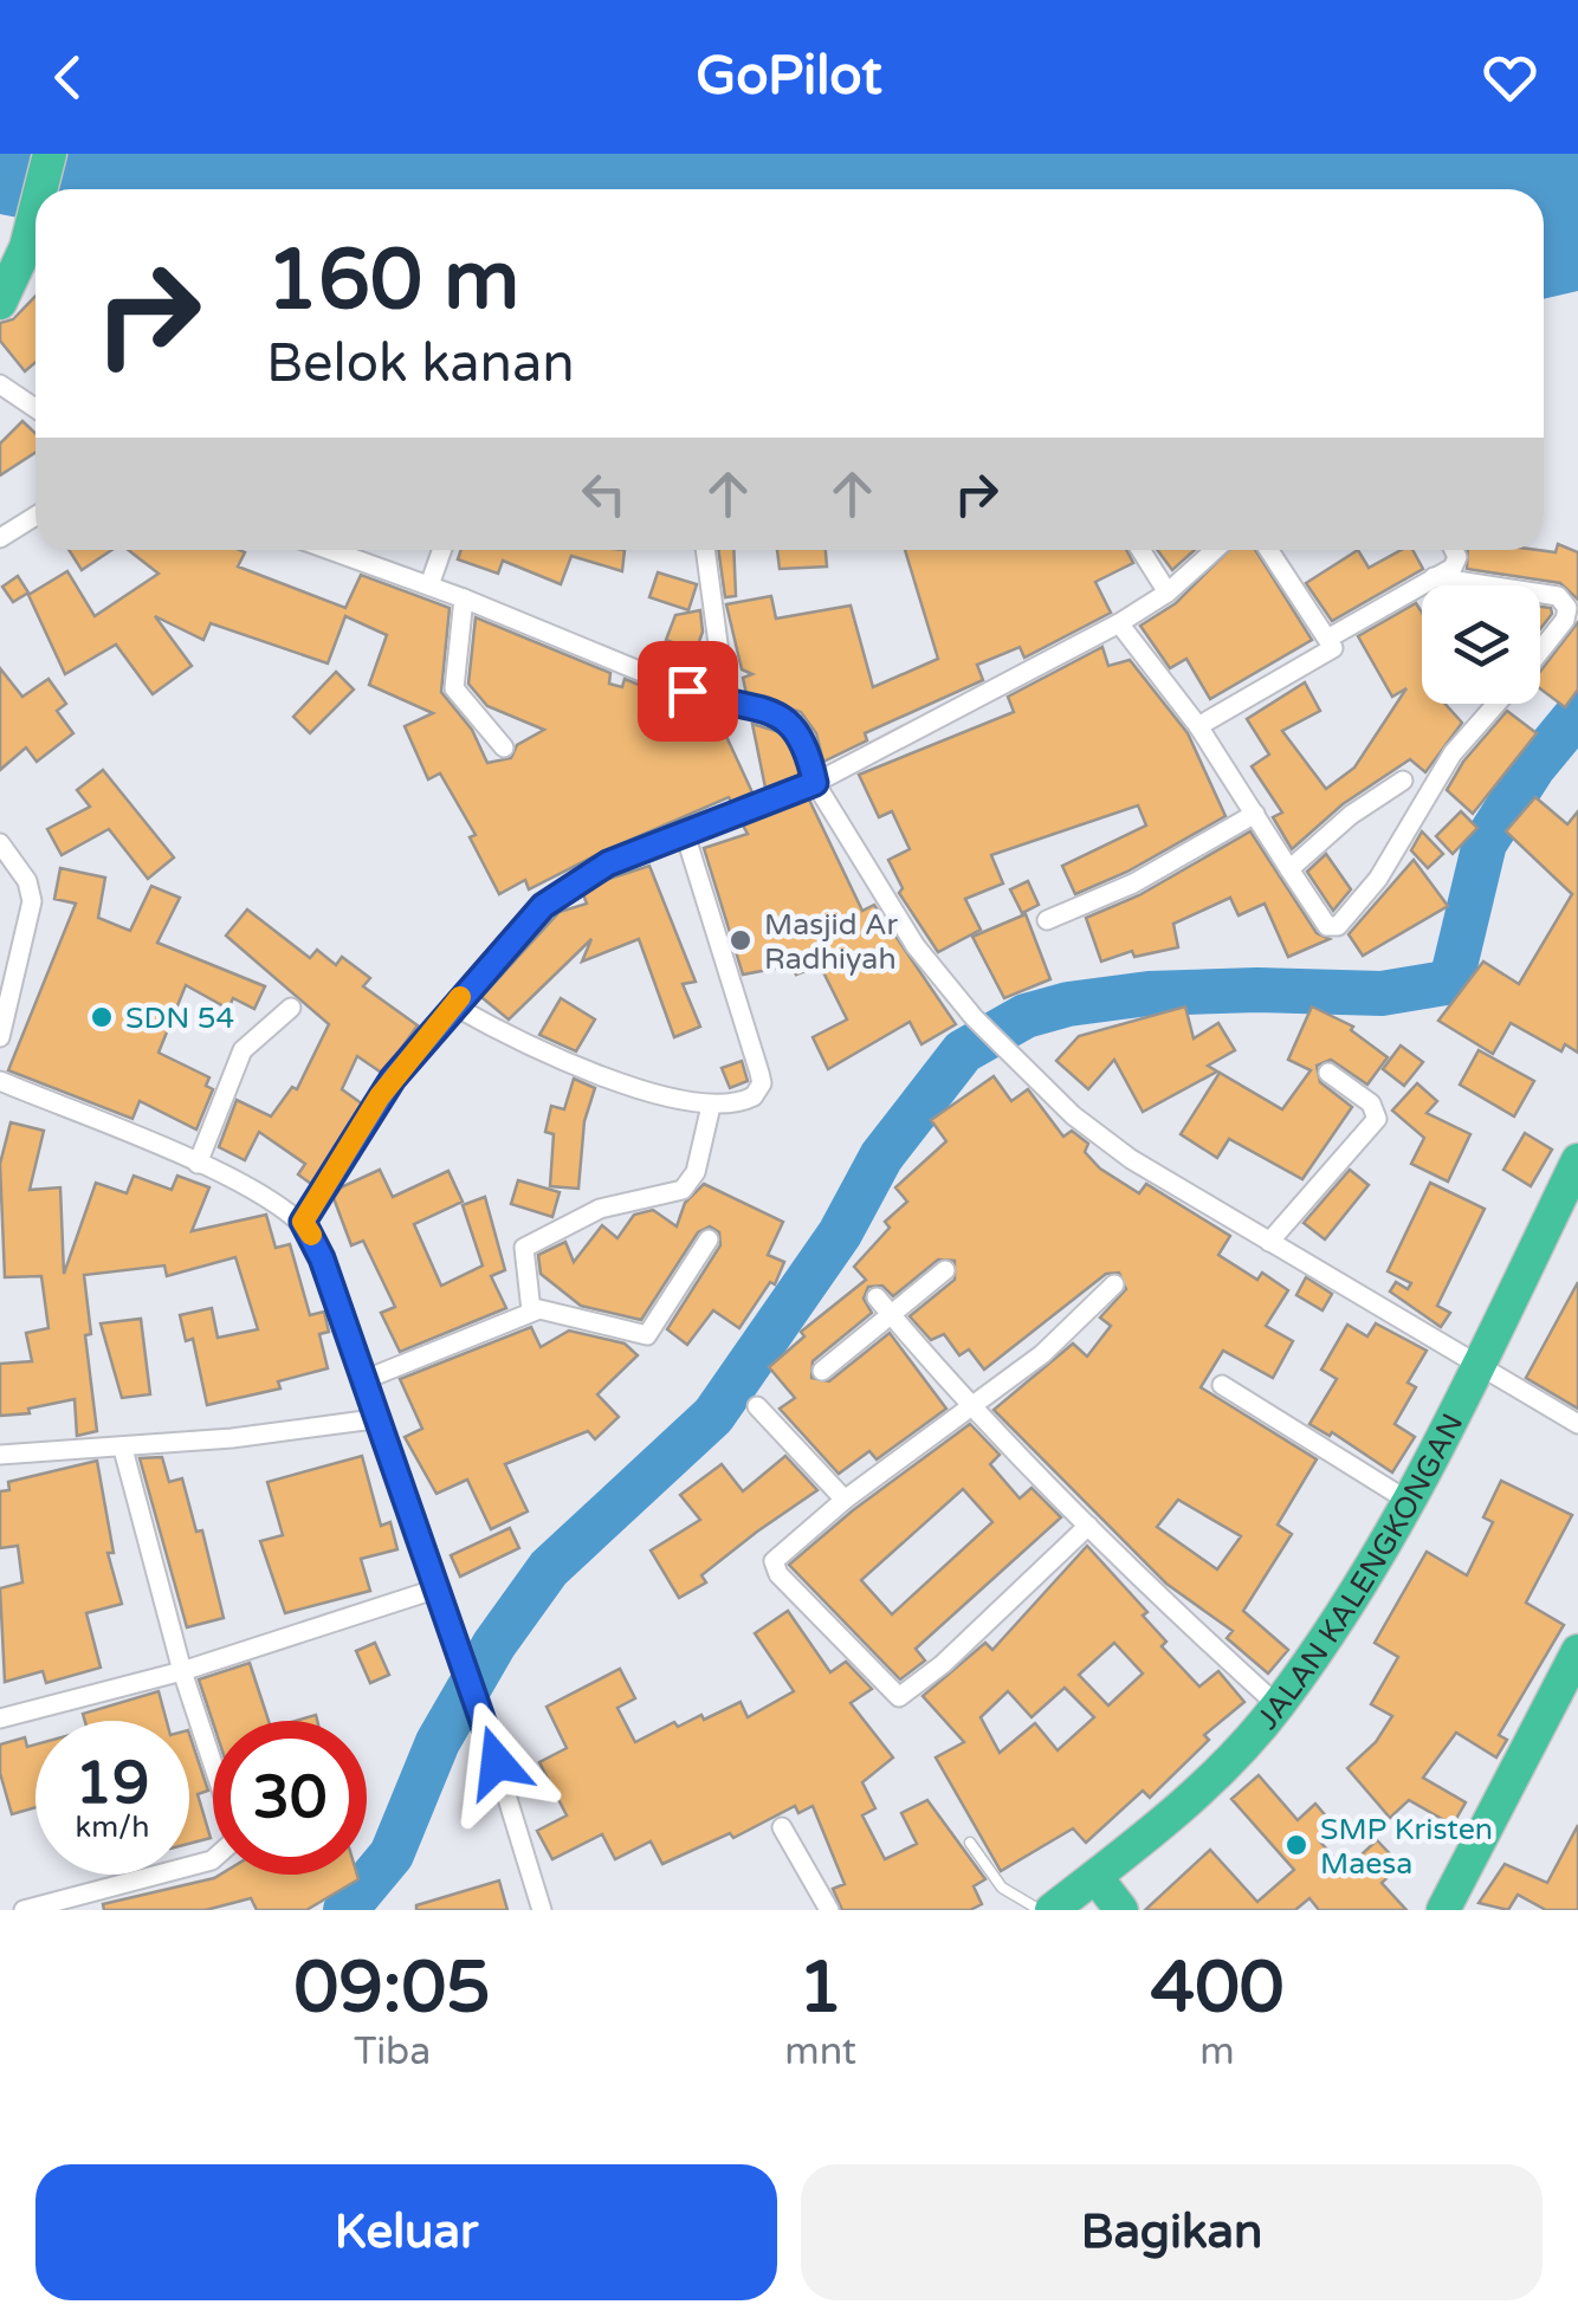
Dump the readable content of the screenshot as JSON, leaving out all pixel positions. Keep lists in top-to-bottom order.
{
  "streets": {
    "highway": ["JALAN KALENGKONGAN"]
  },
  "places": ["Masjid Ar Radhiyah", "SDN 54", "SMP Kristen Maesa"],
  "page": {
    "header": "GoPilot",
    "turn": ["160 m", "Belok kanan"],
    "speed": "19 km/h",
    "limit": "30",
    "eta": [
      "09:05",
      "Tiba",
      "1",
      "mnt",
      "400",
      "m"
    ],
    "buttons": ["Keluar", "Bagikan"]
  }
}
